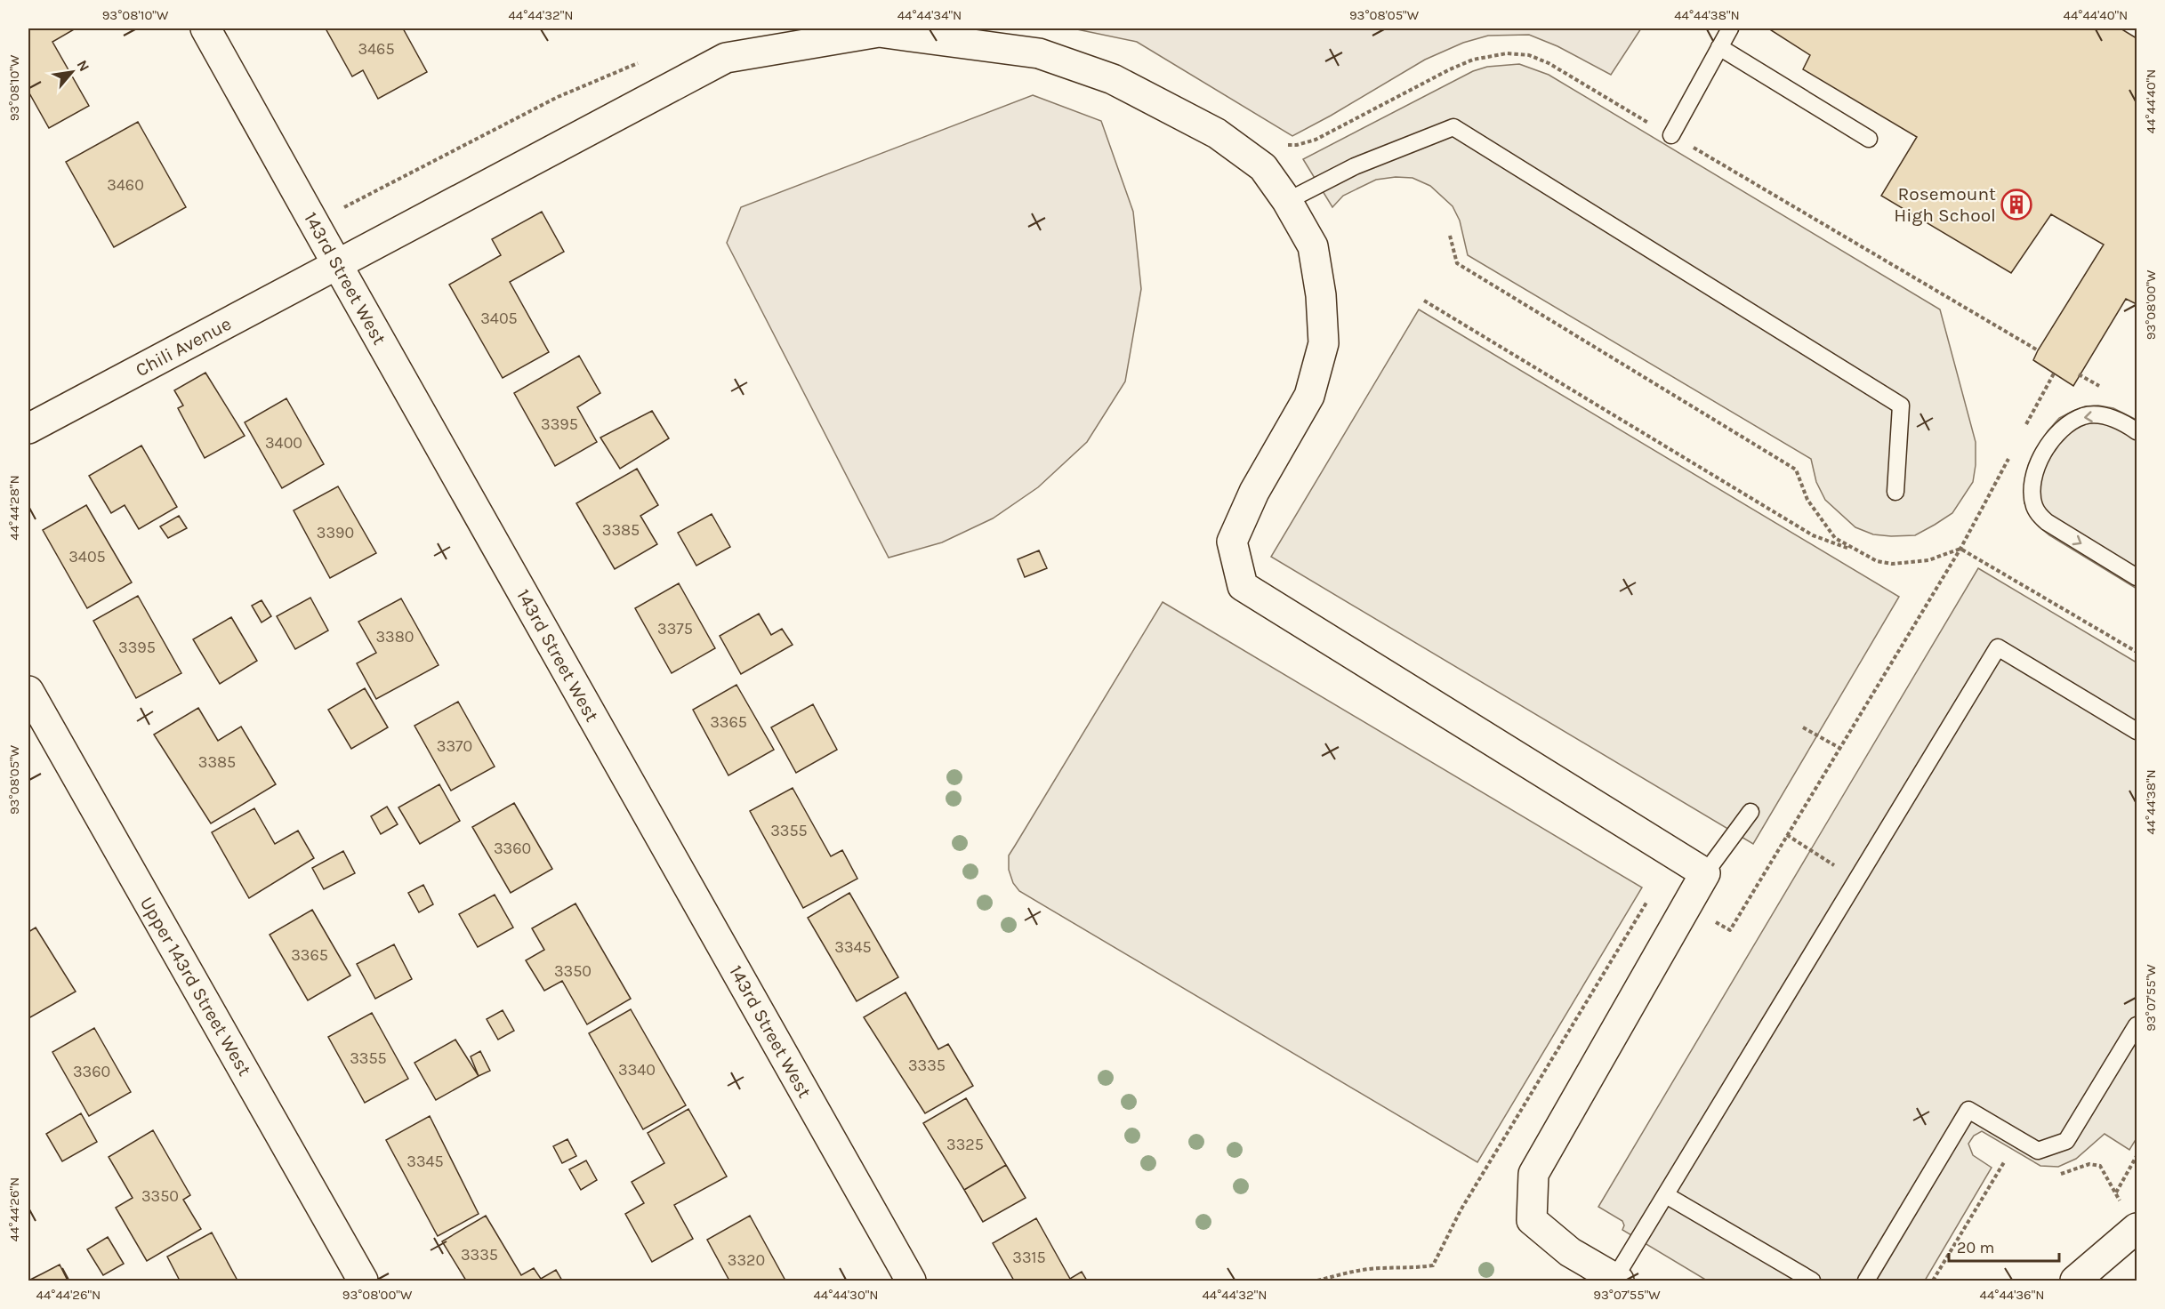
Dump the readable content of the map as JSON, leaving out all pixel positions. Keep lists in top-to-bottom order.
{
  "streets": {
    "street": ["143rd Street West", "Chili Avenue", "Upper 143rd Street West"]
  },
  "crossings": [
    ["143rd Street West", "Chili Avenue"]
  ],
  "places": {
    "building": ["Rosemount High School"]
  },
  "house_numbers": [
    "3465",
    "3460",
    "3405",
    "3395",
    "3400",
    "3385",
    "3390",
    "3405",
    "3375",
    "3380",
    "3395",
    "3365",
    "3370",
    "3385",
    "3355",
    "3360",
    "3345",
    "3365",
    "3350",
    "3355",
    "3335",
    "3340",
    "3360",
    "3325",
    "3345",
    "3350",
    "3335",
    "3315",
    "3320"
  ],
  "scale_bar": "20 m",
  "north": "top right",
  "coordinates": [
    "93°08'10\"W",
    "44°44'32\"N",
    "44°44'34\"N",
    "93°08'05\"W",
    "44°44'38\"N",
    "44°44'40\"N",
    "93°08'00\"W",
    "44°44'28\"N",
    "93°07'55\"W",
    "44°44'26\"N",
    "44°44'30\"N",
    "44°44'36\"N"
  ]
}
